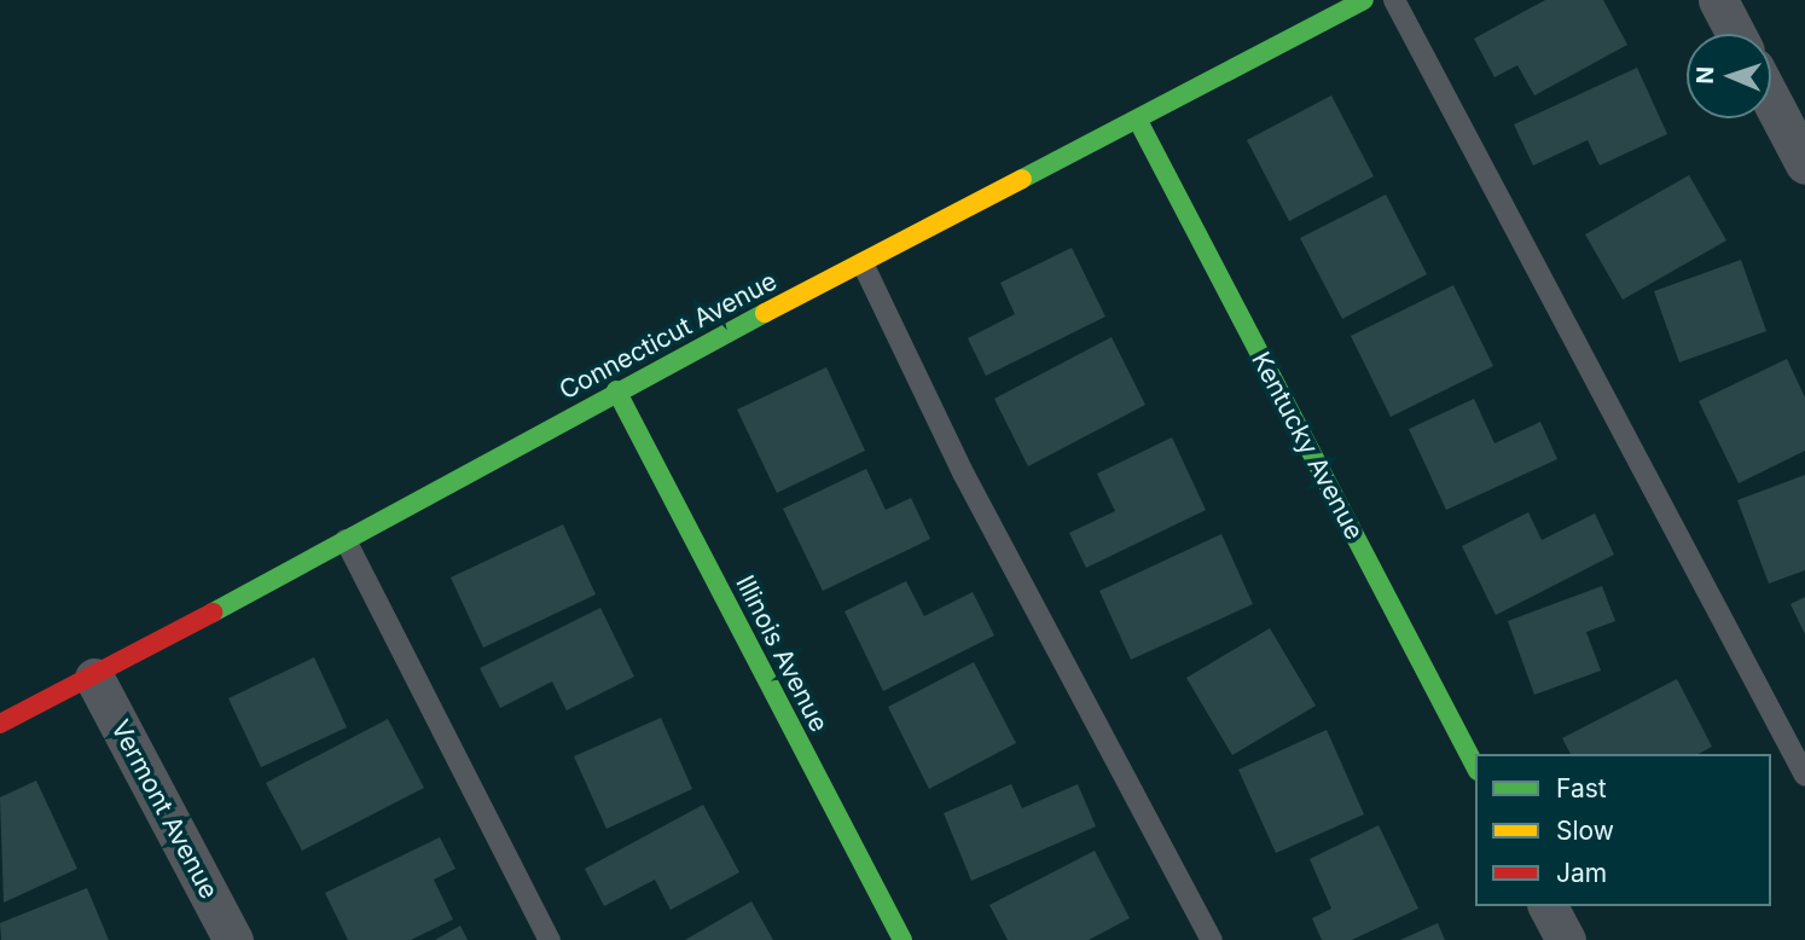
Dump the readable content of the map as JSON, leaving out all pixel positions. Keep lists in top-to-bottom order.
{
  "streets": {
    "street": [
      "Connecticut Avenue",
      "Kentucky Avenue",
      "Illinois Avenue",
      "Vermont Avenue"
    ]
  },
  "crossings": [
    ["Connecticut Avenue", "Kentucky Avenue"],
    ["Connecticut Avenue", "Illinois Avenue"],
    ["Connecticut Avenue", "Vermont Avenue"]
  ],
  "legend": ["Fast", "Slow", "Jam"],
  "north": "left"
}
